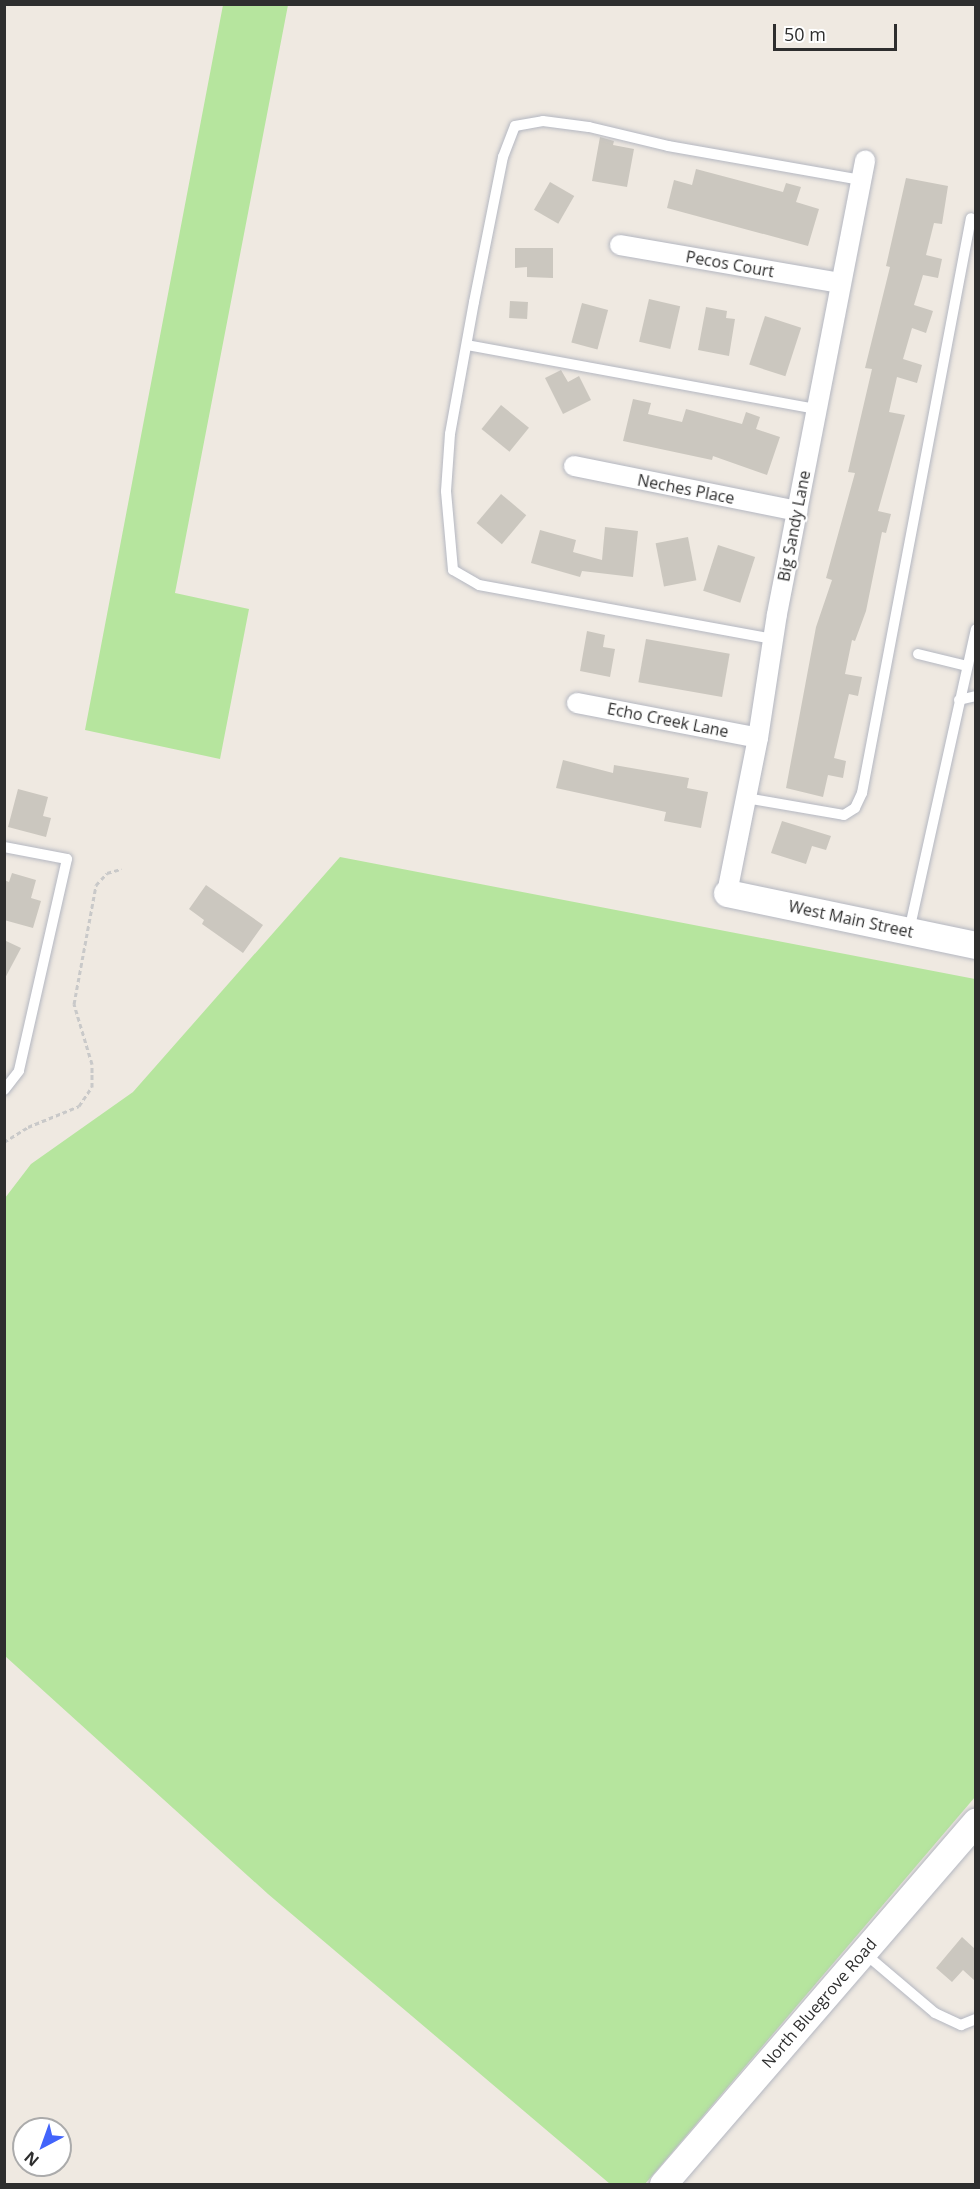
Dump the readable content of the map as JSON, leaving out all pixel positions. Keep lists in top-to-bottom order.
{
  "streets": {
    "street": [
      "Pecos Court",
      "Neches Place",
      "Big Sandy Lane",
      "Echo Creek Lane",
      "West Main Street",
      "North Bluegrove Road"
    ]
  },
  "crossings": [
    ["Pecos Court", "Big Sandy Lane"],
    ["Neches Place", "Big Sandy Lane"],
    ["Big Sandy Lane", "Echo Creek Lane"],
    ["Big Sandy Lane", "West Main Street"]
  ],
  "scale_bar": "50 m",
  "north": "bottom left"
}
